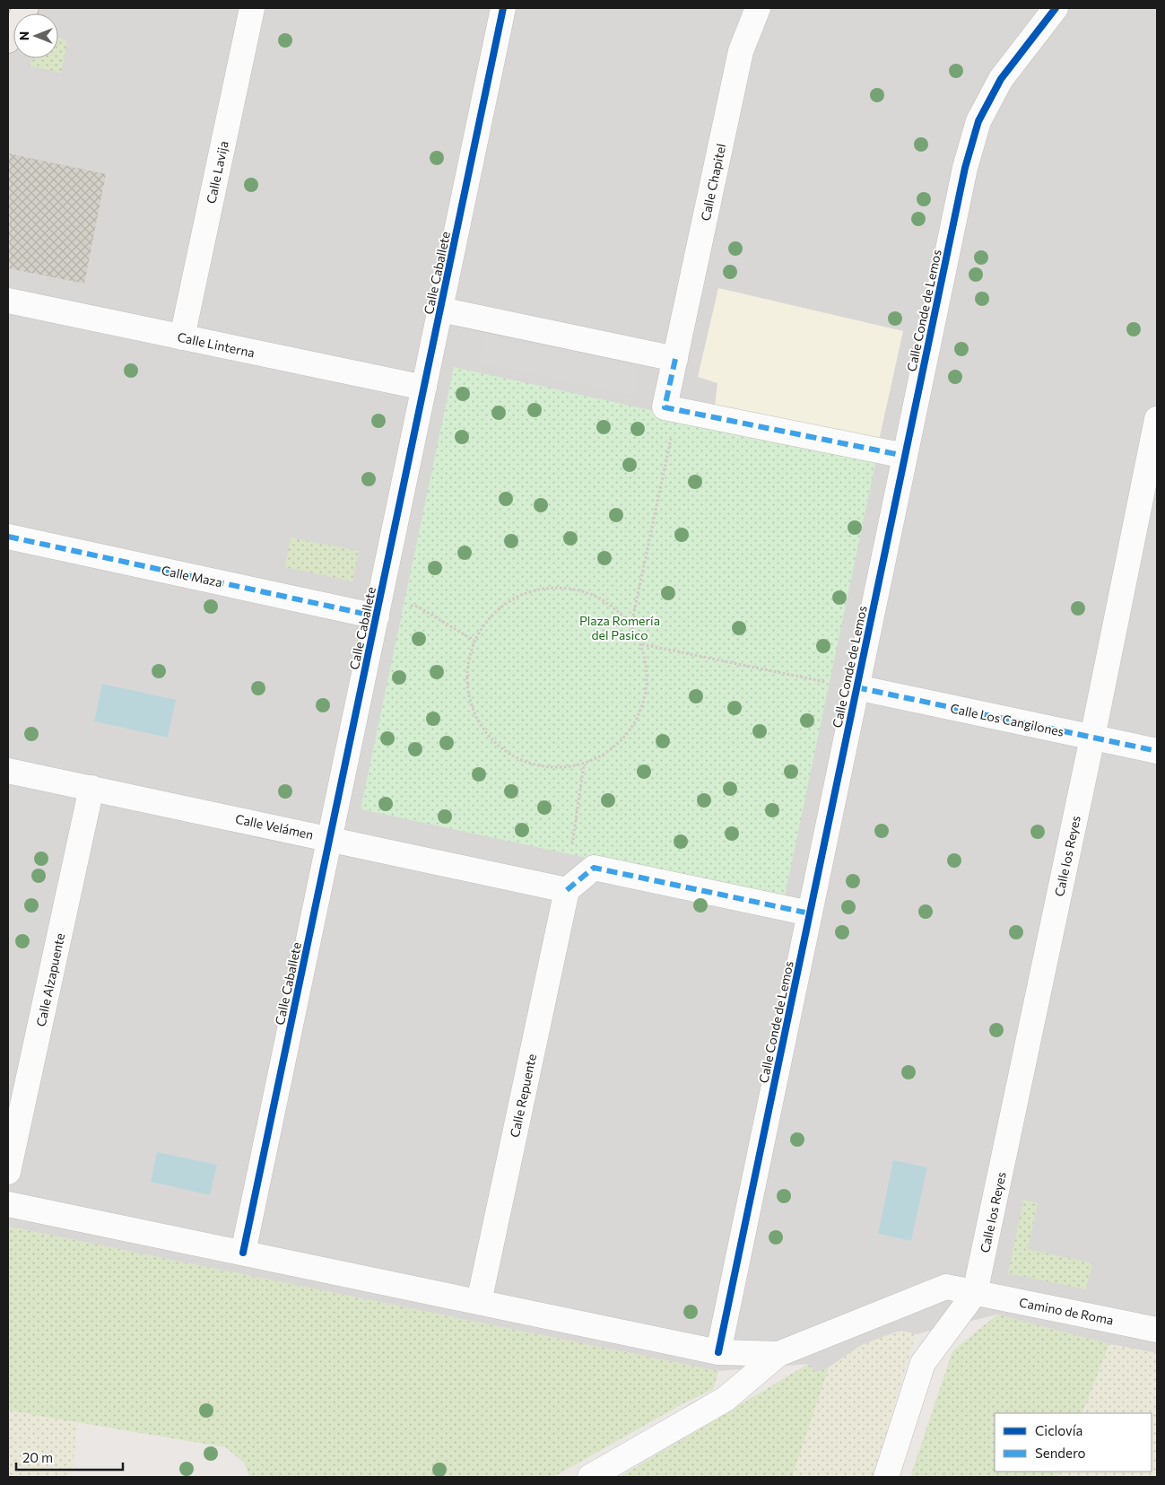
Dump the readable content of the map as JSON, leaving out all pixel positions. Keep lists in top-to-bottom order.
{
  "streets": {
    "street": [
      "Calle Lavija",
      "Calle Chapitel",
      "Calle Caballete",
      "Calle Conde de Lemos",
      "Calle Linterna",
      "Calle Maza",
      "Calle Los Cangilones",
      "Calle Velámen",
      "Calle los Reyes",
      "Calle Alzapuente",
      "Calle Repuente",
      "Camino de Roma"
    ]
  },
  "crossings": [
    ["Calle Lavija", "Calle Linterna"],
    ["Calle Caballete", "Calle Linterna"],
    ["Calle Caballete", "Calle Maza"],
    ["Calle Caballete", "Calle Velámen"],
    ["Calle Conde de Lemos", "Calle Los Cangilones"],
    ["Calle Los Cangilones", "Calle los Reyes"],
    ["Calle Velámen", "Calle Alzapuente"],
    ["Calle Velámen", "Calle Repuente"],
    ["Calle los Reyes", "Camino de Roma"]
  ],
  "parks": ["Plaza Romería del Pasico"],
  "legend": ["Ciclovía", "Sendero"],
  "scale_bar": "20 m",
  "north": "left"
}
